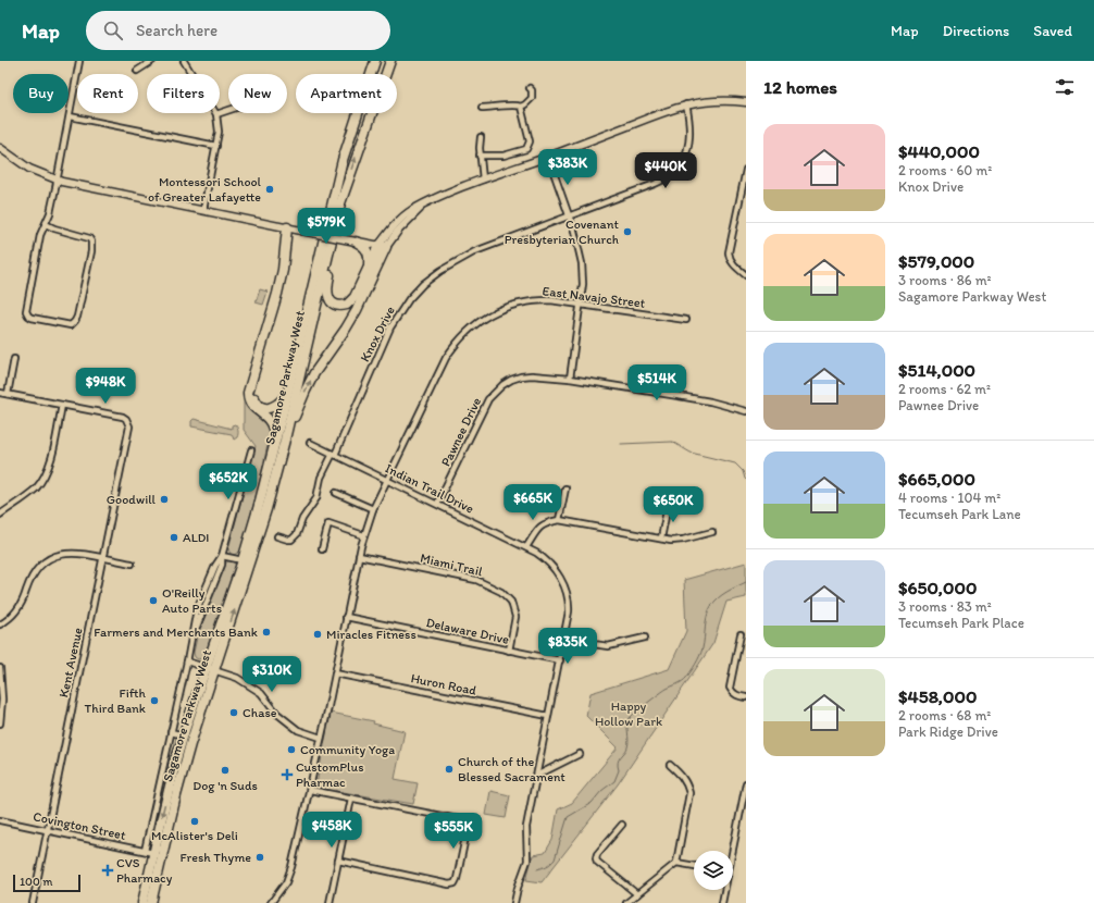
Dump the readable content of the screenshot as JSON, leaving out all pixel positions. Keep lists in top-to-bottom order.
{
  "streets": {
    "highway": ["Sagamore Parkway West"],
    "street": [
      "East Navajo Street",
      "Knox Drive",
      "Pawnee Drive",
      "Indian Trail Drive",
      "Miami Trail",
      "Delaware Drive",
      "Kent Avenue",
      "Huron Road",
      "Covington Street"
    ]
  },
  "crossings": [
    ["East Navajo Street", "Indian Trail Drive"],
    ["East Navajo Street", "Miami Trail"],
    ["East Navajo Street", "Delaware Drive"],
    ["East Navajo Street", "Huron Road"],
    ["Knox Drive", "Indian Trail Drive"],
    ["Sagamore Parkway West", "Covington Street"],
    ["Pawnee Drive", "Indian Trail Drive"],
    ["Indian Trail Drive", "Delaware Drive"],
    ["Indian Trail Drive", "Huron Road"],
    ["Miami Trail", "Delaware Drive"],
    ["Kent Avenue", "Covington Street"]
  ],
  "parks": ["Happy Hollow Park"],
  "places": {
    "other": [
      "Montessori School of Greater Lafayette",
      "Covenant Presbyterian Church",
      "Goodwill",
      "ALDI",
      "O'Reilly Auto Parts",
      "Farmers and Merchants Bank",
      "Miracles Fitness",
      "Fifth Third Bank",
      "Chase",
      "Community Yoga",
      "Church of the Blessed Sacrament",
      "Dog 'n Suds",
      "McAlister's Deli",
      "Fresh Thyme"
    ],
    "health": ["CustomPlus Pharmac", "CVS Pharmacy"]
  },
  "scale_bar": "100 m",
  "page": {
    "header": "Map",
    "search": "Search here",
    "nav": ["Map", "Directions", "Saved"],
    "heading": "12 homes",
    "chip": [
      "Buy",
      "Rent",
      "Filters",
      "New",
      "Apartment"
    ],
    "list": [
      {
        "name": "$440,000",
        "note": "2 rooms · 60 m² · Knox Drive"
      },
      {
        "name": "$579,000",
        "note": "3 rooms · 86 m² · Sagamore Parkway West"
      },
      {
        "name": "$514,000",
        "note": "2 rooms · 62 m² · Pawnee Drive"
      },
      {
        "name": "$665,000",
        "note": "4 rooms · 104 m² · Tecumseh Park Lane"
      },
      {
        "name": "$650,000",
        "note": "3 rooms · 83 m² · Tecumseh Park Place"
      },
      {
        "name": "$458,000",
        "note": "2 rooms · 68 m² · Park Ridge Drive"
      }
    ],
    "price": [
      "$383K",
      "$440K",
      "$579K",
      "$514K",
      "$948K",
      "$652K",
      "$665K",
      "$650K",
      "$835K",
      "$310K",
      "$458K",
      "$555K"
    ],
    "scale": "100 m"
  }
}
